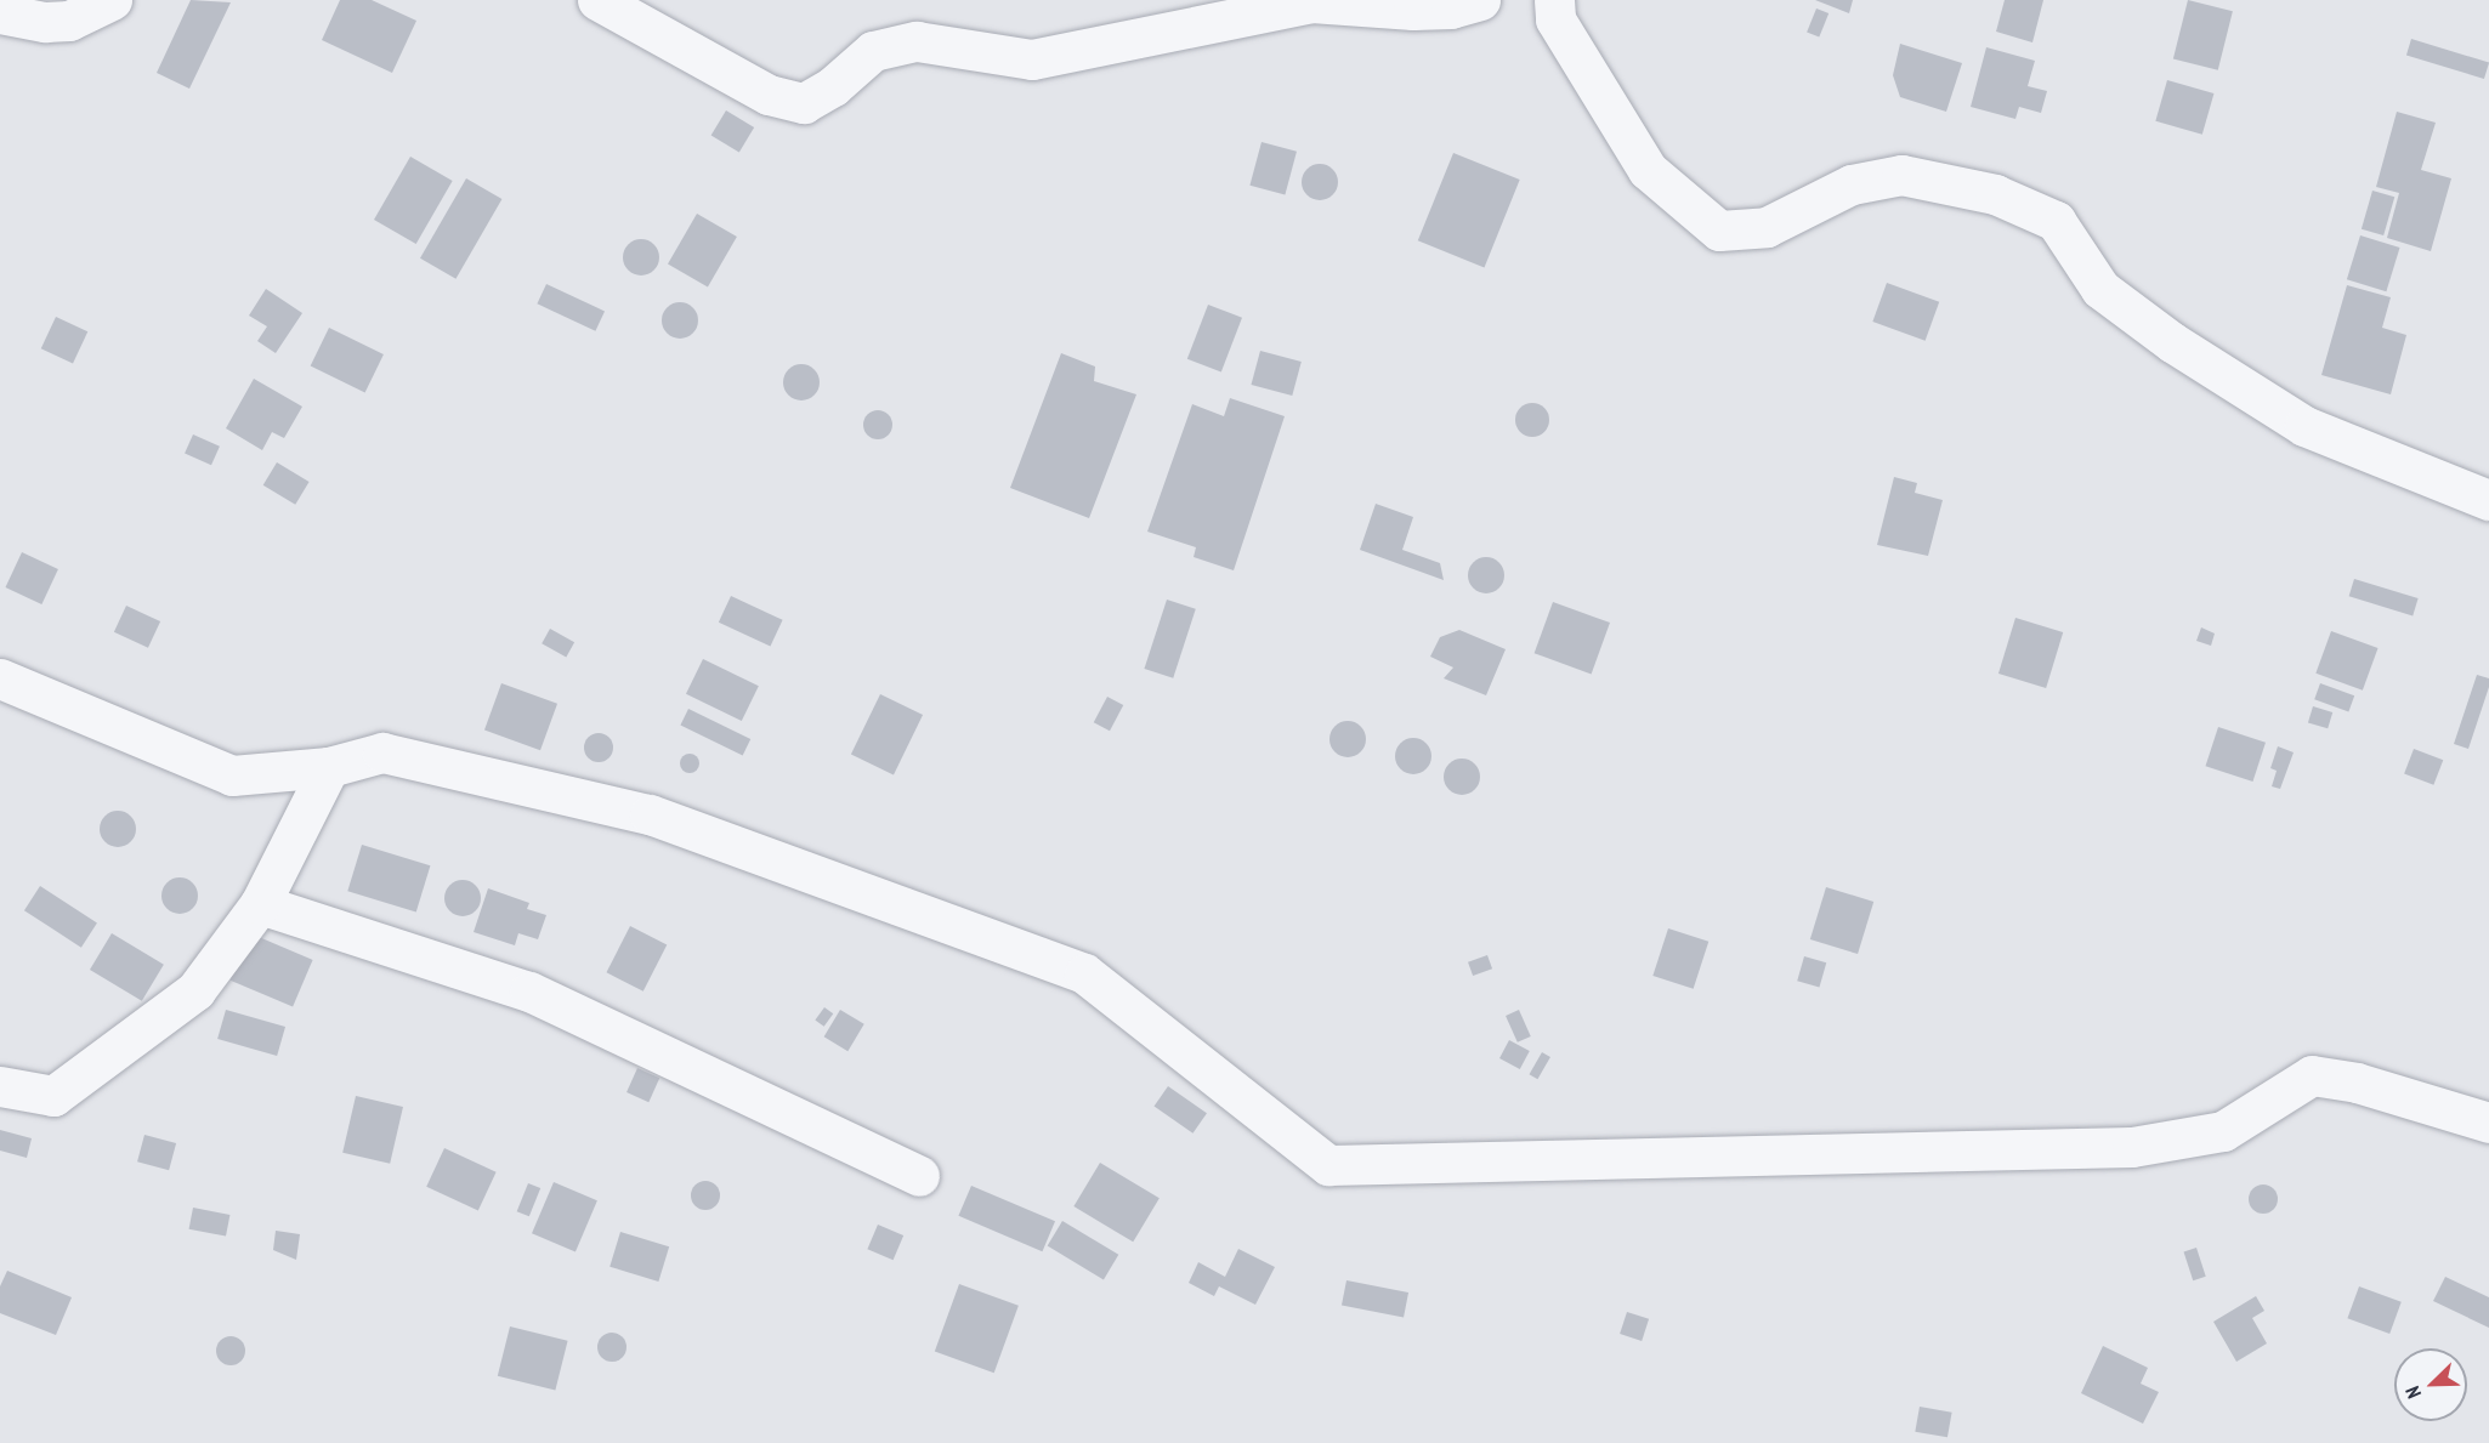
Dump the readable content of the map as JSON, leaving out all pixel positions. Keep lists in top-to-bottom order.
{
  "north": "bottom left"
}
